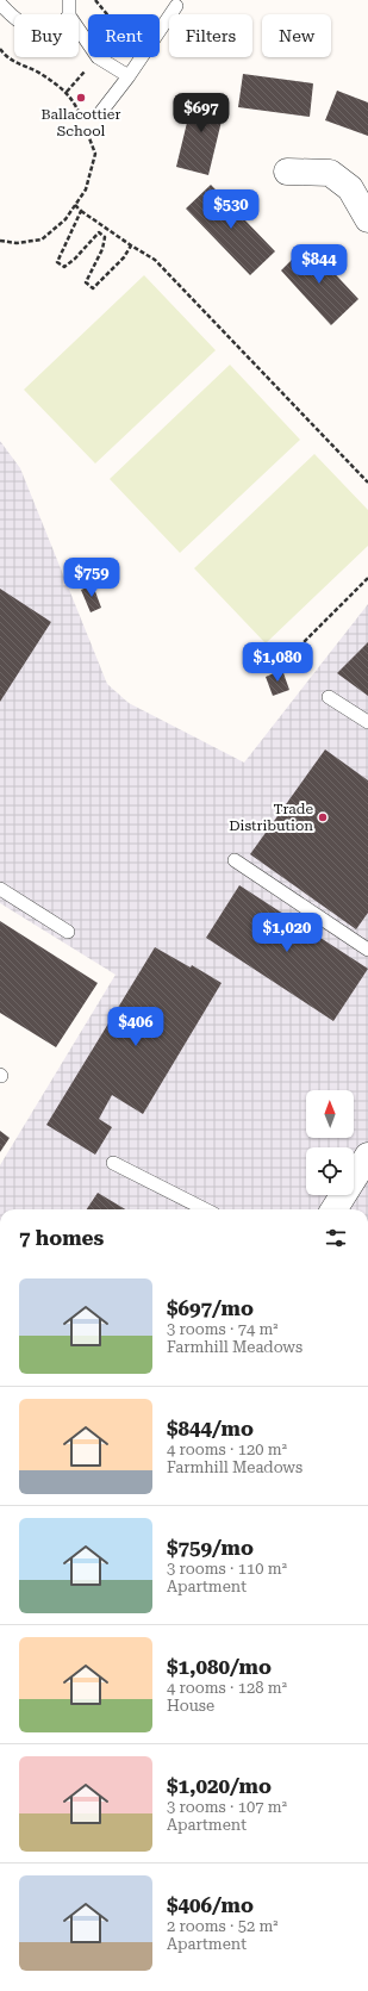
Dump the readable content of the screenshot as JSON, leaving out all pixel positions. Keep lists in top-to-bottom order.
{
  "places": ["Ballacottier School", "Trade Distribution"],
  "north": "top",
  "page": {
    "chip": [
      "Buy",
      "Rent",
      "Filters",
      "New"
    ],
    "price": [
      "$697",
      "$530",
      "$844",
      "$759",
      "$1,080",
      "$1,020",
      "$406"
    ],
    "heading": "7 homes",
    "list": [
      {
        "name": "$697/mo",
        "note": "3 rooms · 74 m² · Farmhill Meadows"
      },
      {
        "name": "$844/mo",
        "note": "4 rooms · 120 m² · Farmhill Meadows"
      },
      {
        "name": "$759/mo",
        "note": "3 rooms · 110 m² · Apartment"
      },
      {
        "name": "$1,080/mo",
        "note": "4 rooms · 128 m² · House"
      },
      {
        "name": "$1,020/mo",
        "note": "3 rooms · 107 m² · Apartment"
      },
      {
        "name": "$406/mo",
        "note": "2 rooms · 52 m² · Apartment"
      }
    ]
  }
}
